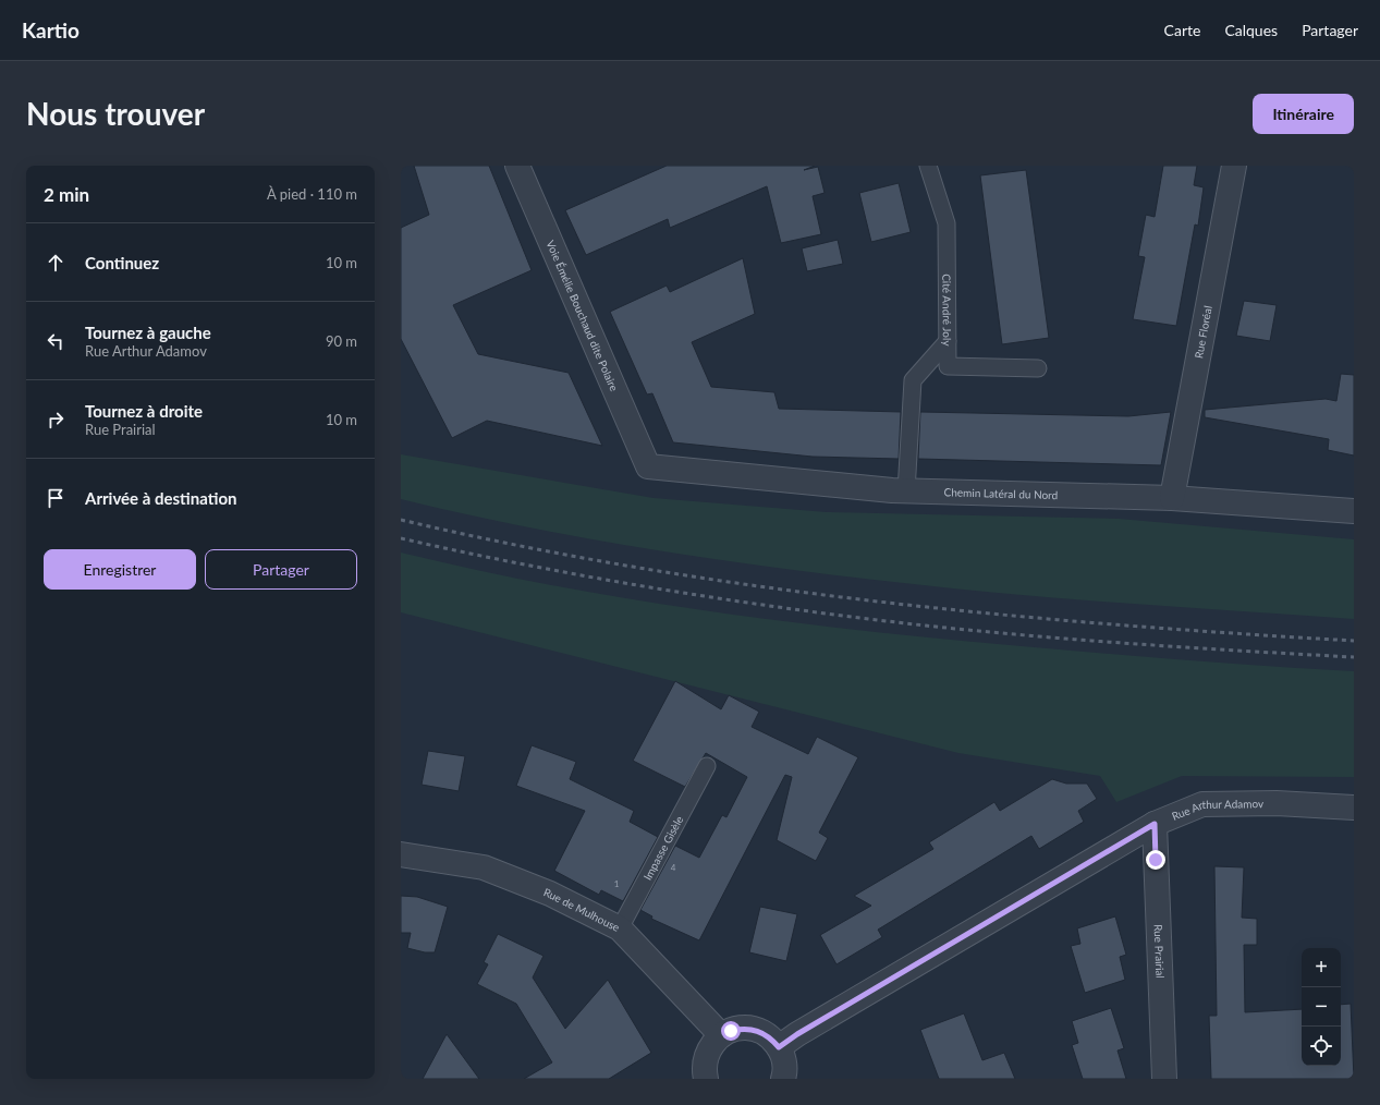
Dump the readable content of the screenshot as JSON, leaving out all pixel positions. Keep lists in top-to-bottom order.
{
  "streets": {
    "street": [
      "Voie Émélie Bouchaud dite Polaire",
      "Rue Floréal",
      "Chemin Latéral du Nord",
      "Rue Arthur Adamov",
      "Rue de Mulhouse",
      "Rue Prairial"
    ],
    "lane": ["Cité André Joly", "Impasse Gisèle"]
  },
  "crossings": [
    ["Voie Émélie Bouchaud dite Polaire", "Chemin Latéral du Nord"],
    ["Rue Floréal", "Chemin Latéral du Nord"],
    ["Rue Arthur Adamov", "Rue Prairial"],
    ["Impasse Gisèle", "Rue de Mulhouse"]
  ],
  "house_numbers": ["4", "1"],
  "page": {
    "header": "Kartio",
    "nav": ["Carte", "Calques", "Partager"],
    "buttons": [
      "Itinéraire",
      ["Enregistrer", "Partager"]
    ],
    "title": "Nous trouver",
    "heading": ["2 min", "À pied · 110 m"],
    "list": [
      ["Continuez", "10 m"],
      ["Tournez à gauche", "Rue Arthur Adamov", "90 m"],
      ["Tournez à droite", "Rue Prairial", "10 m"],
      "Arrivée à destination"
    ],
    "map_buttons": ["+", "−"]
  }
}
